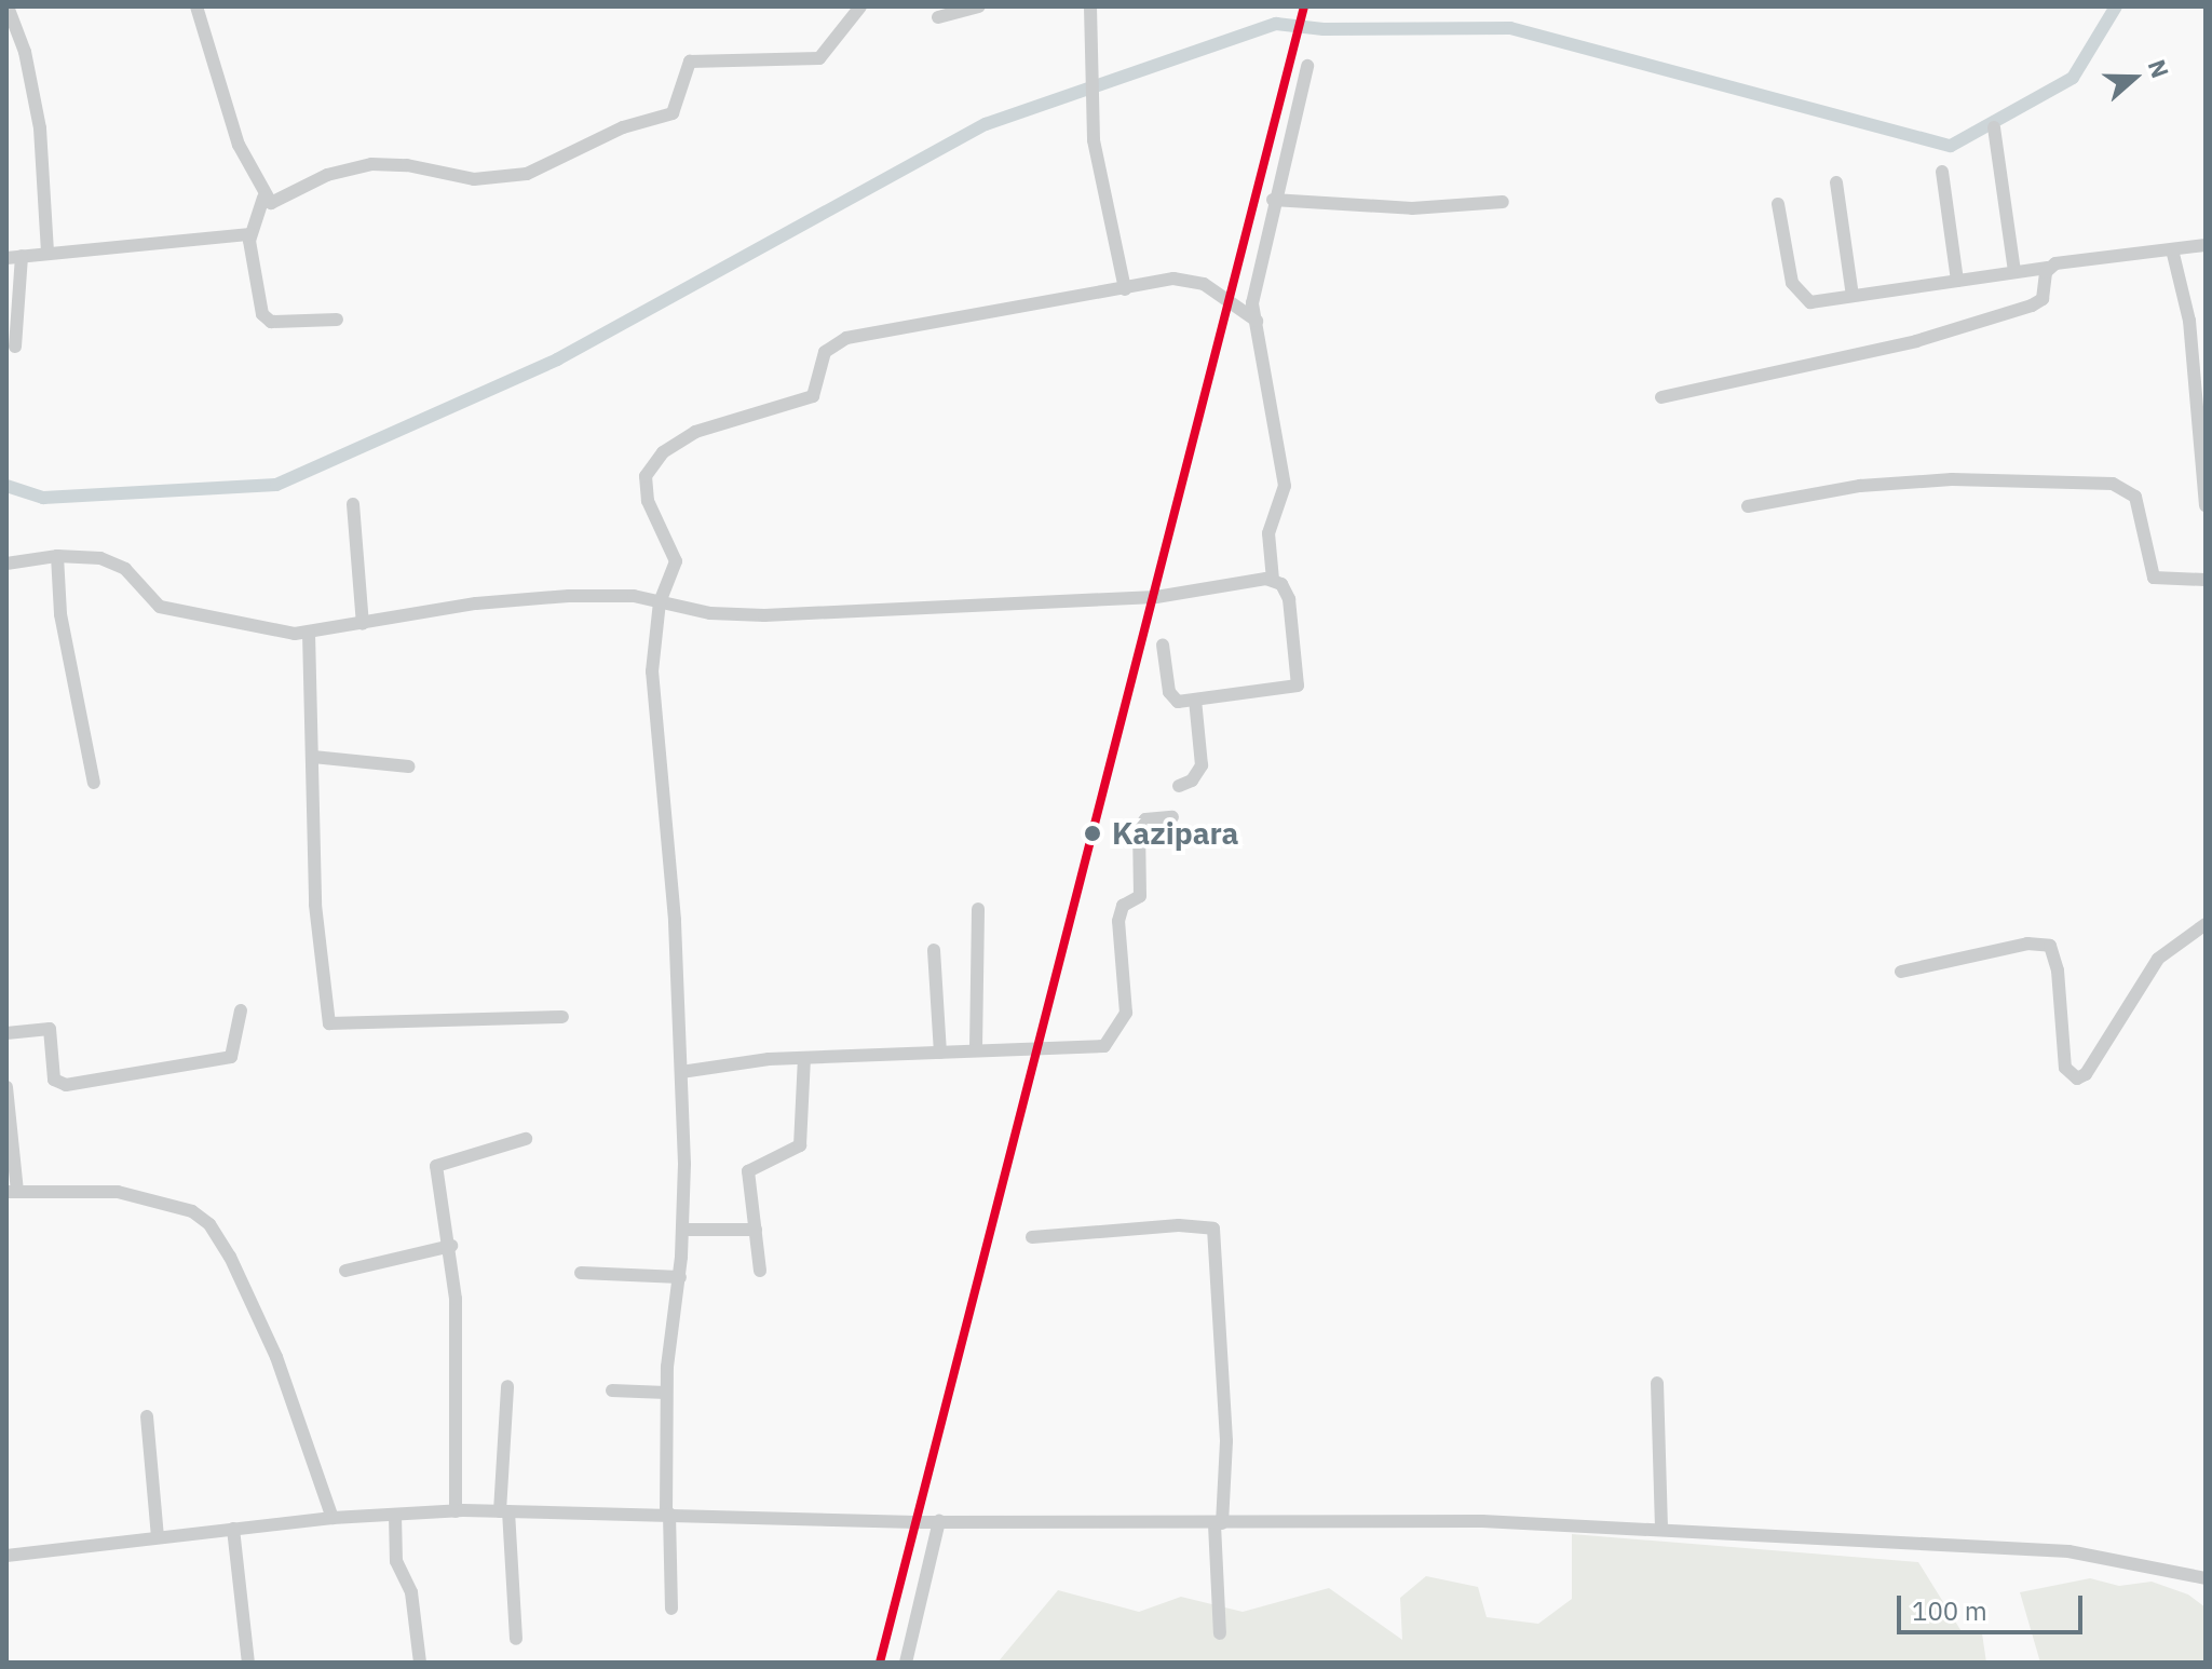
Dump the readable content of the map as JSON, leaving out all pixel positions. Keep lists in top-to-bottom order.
{
  "places": ["Kazipara"],
  "scale_bar": "100 m",
  "north": "right"
}
